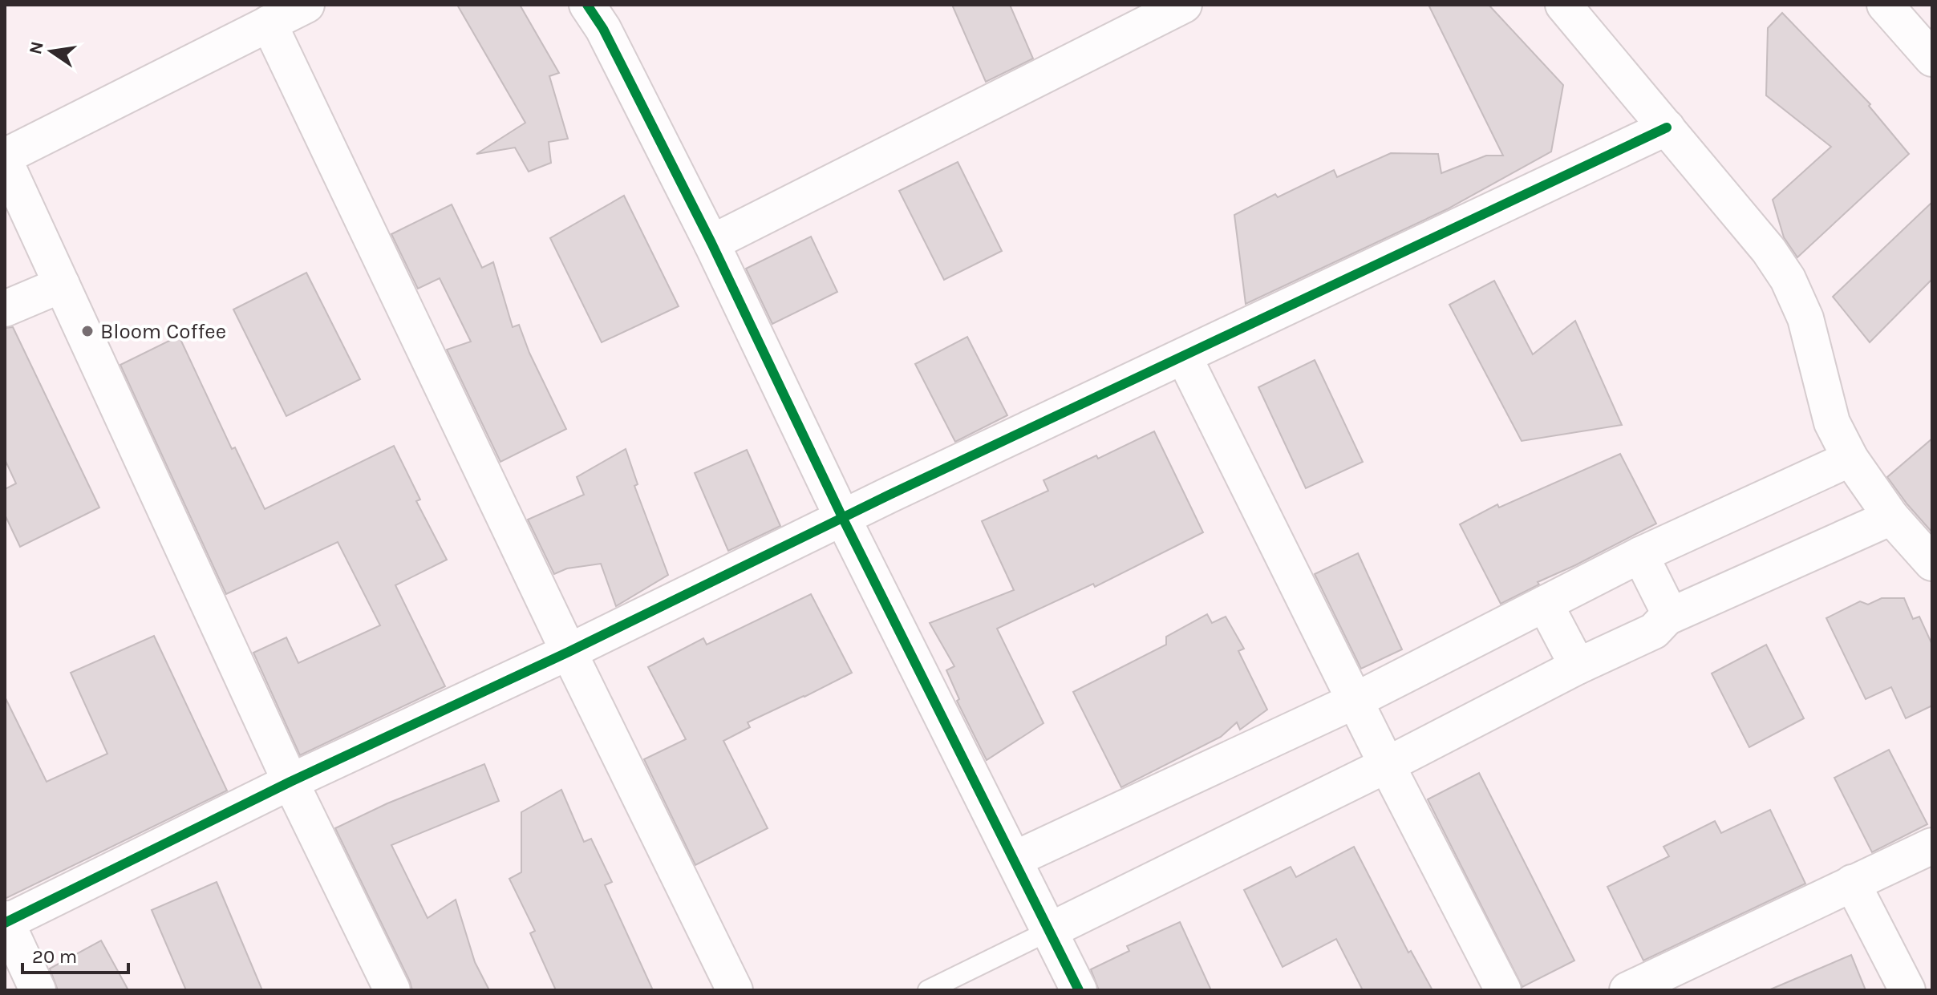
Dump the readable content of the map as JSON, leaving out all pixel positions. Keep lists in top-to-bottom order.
{
  "places": ["Bloom Coffee"],
  "scale_bar": "20 m",
  "north": "left"
}
